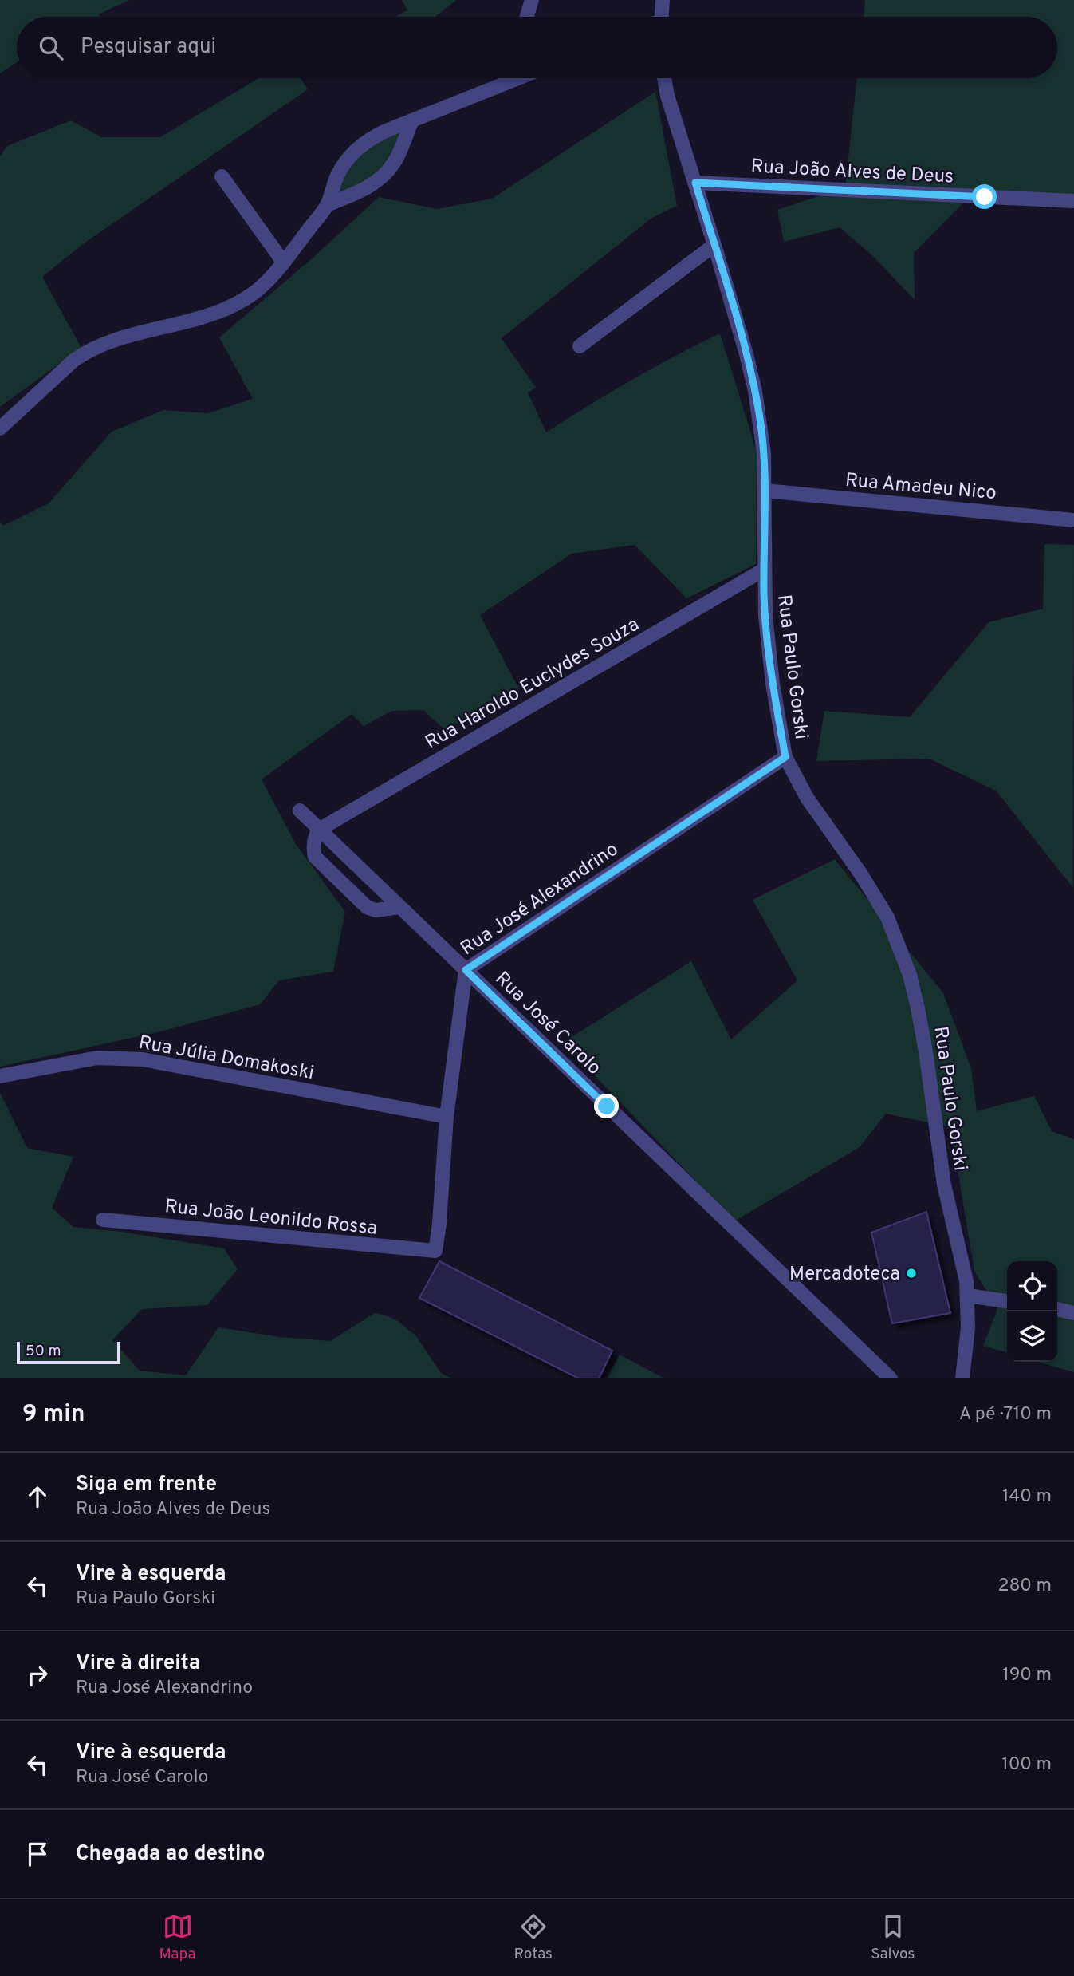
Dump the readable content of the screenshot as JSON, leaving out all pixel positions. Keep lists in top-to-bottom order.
{
  "streets": {
    "street": [
      "Rua João Alves de Deus",
      "Rua Amadeu Nico",
      "Rua Paulo Gorski",
      "Rua Haroldo Euclydes Souza",
      "Rua José Alexandrino",
      "Rua José Carolo",
      "Rua Júlia Domakoski",
      "Rua João Leonildo Rossa"
    ]
  },
  "crossings": [
    ["Rua João Alves de Deus", "Rua Paulo Gorski"],
    ["Rua Amadeu Nico", "Rua Paulo Gorski"],
    ["Rua Paulo Gorski", "Rua Haroldo Euclydes Souza"],
    ["Rua Paulo Gorski", "Rua José Alexandrino"],
    ["Rua Haroldo Euclydes Souza", "Rua José Carolo"],
    ["Rua José Alexandrino", "Rua José Carolo"],
    ["Rua José Alexandrino", "Rua Júlia Domakoski"],
    ["Rua José Alexandrino", "Rua João Leonildo Rossa"]
  ],
  "places": ["Mercadoteca"],
  "scale_bar": "50 m",
  "page": {
    "search": "Pesquisar aqui",
    "scale": "50 m",
    "heading": ["9 min", "A pé · 710 m"],
    "list": [
      ["Siga em frente", "Rua João Alves de Deus", "140 m"],
      ["Vire à esquerda", "Rua Paulo Gorski", "280 m"],
      ["Vire à direita", "Rua José Alexandrino", "190 m"],
      ["Vire à esquerda", "Rua José Carolo", "100 m"],
      "Chegada ao destino"
    ],
    "nav": ["Mapa", "Rotas", "Salvos"]
  }
}
